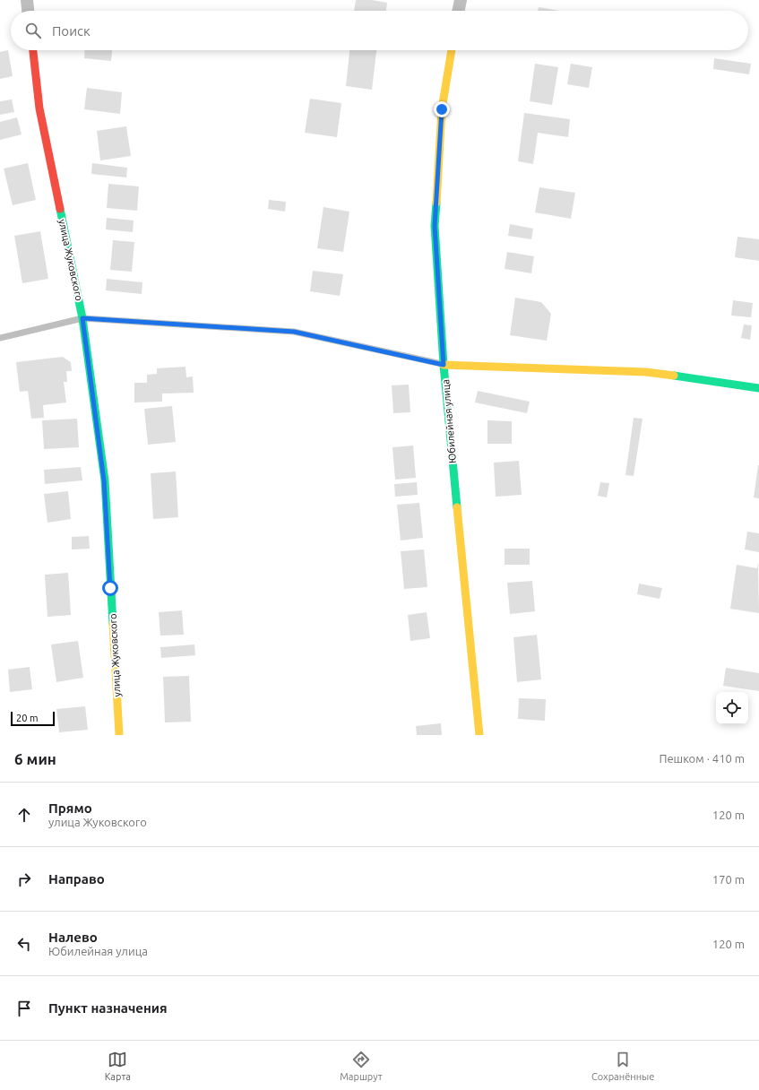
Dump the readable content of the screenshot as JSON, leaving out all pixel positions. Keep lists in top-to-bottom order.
{
  "streets": {
    "street": ["улица Жуковского", "Юбилейная улица"]
  },
  "scale_bar": "20 m",
  "page": {
    "search": "Поиск",
    "scale": "20 m",
    "heading": ["6 мин", "Пешком · 410 m"],
    "list": [
      ["Прямо", "улица Жуковского", "120 m"],
      ["Направо", "170 m"],
      ["Налево", "Юбилейная улица", "120 m"],
      "Пункт назначения"
    ],
    "nav": ["Карта", "Маршрут", "Сохранённые"]
  }
}
